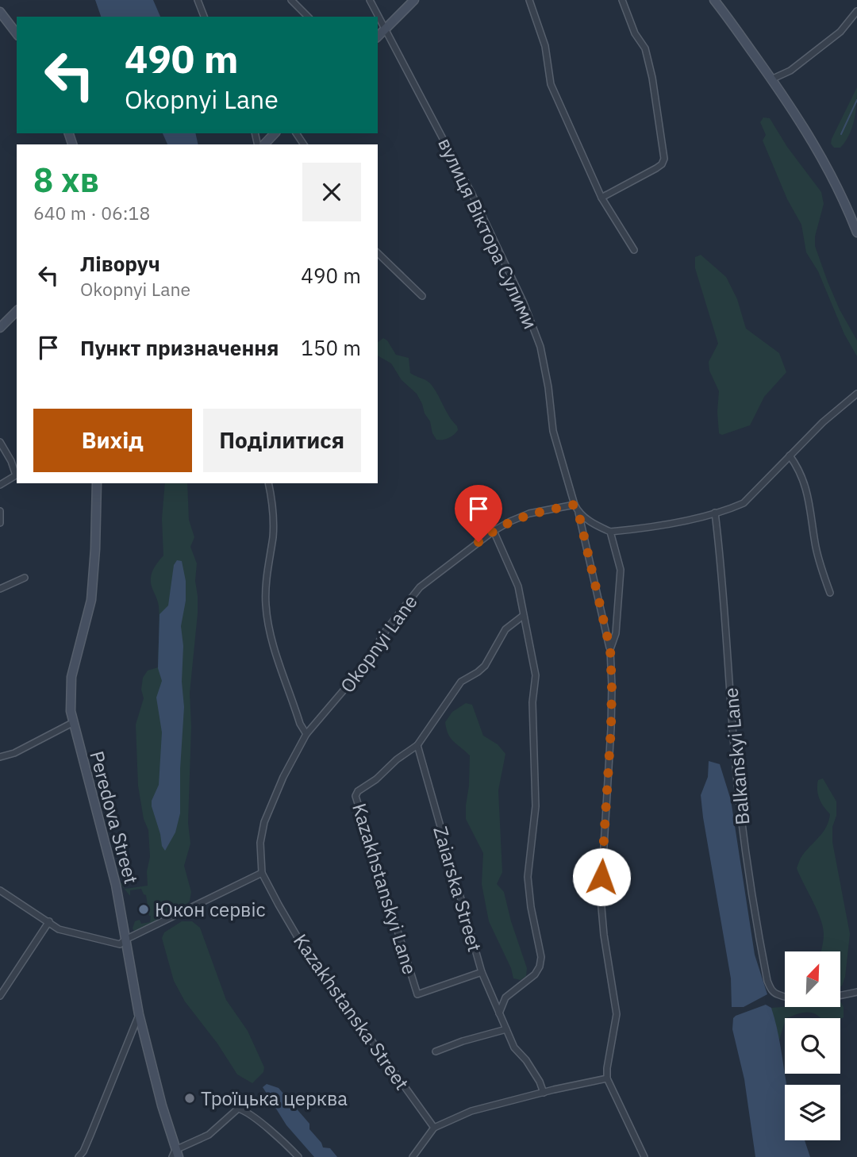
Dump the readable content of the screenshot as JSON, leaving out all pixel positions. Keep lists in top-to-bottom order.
{
  "streets": {
    "street": [
      "вулиця Віктора Сулими",
      "Okopnyi Lane",
      "Balkanskyi Lane",
      "Peredova Street",
      "Kazakhstanskyi Lane",
      "Zaiarska Street",
      "Kazakhstanska Street"
    ]
  },
  "crossings": [
    ["вулиця Віктора Сулими", "Okopnyi Lane"],
    ["Okopnyi Lane", "Kazakhstanska Street"],
    ["Kazakhstanskyi Lane", "Zaiarska Street"]
  ],
  "places": ["Юкон сервіс", "Троїцька церква"],
  "north": "top right",
  "page": {
    "turn": ["490 m", "Okopnyi Lane"],
    "heading": ["8 хв", "640 m · 06:18"],
    "list": [
      {
        "name": "Ліворуч",
        "note": "Okopnyi Lane",
        "value": "490 m"
      },
      {
        "name": "Пункт призначення",
        "value": "150 m"
      }
    ],
    "buttons": ["Вихід", "Поділитися"]
  }
}
